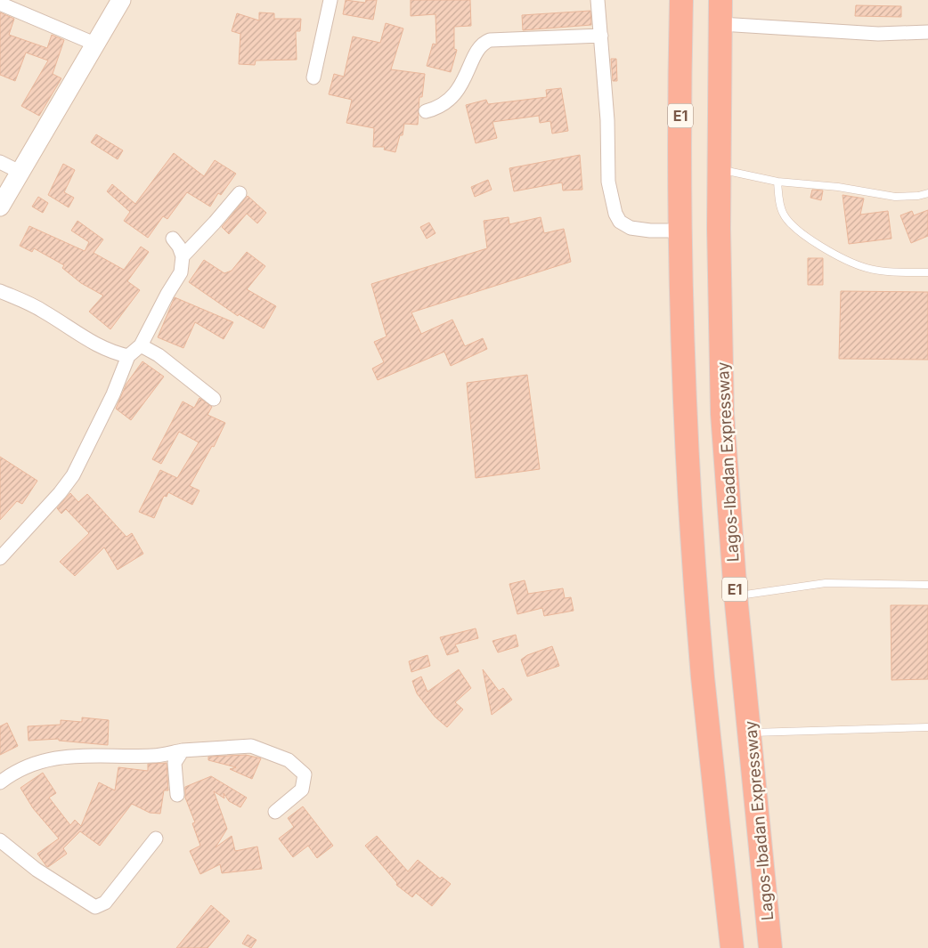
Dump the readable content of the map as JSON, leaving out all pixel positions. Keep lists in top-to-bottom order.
{
  "streets": {
    "highway": ["E1", "Lagos-Ibadan Expressway"]
  }
}
